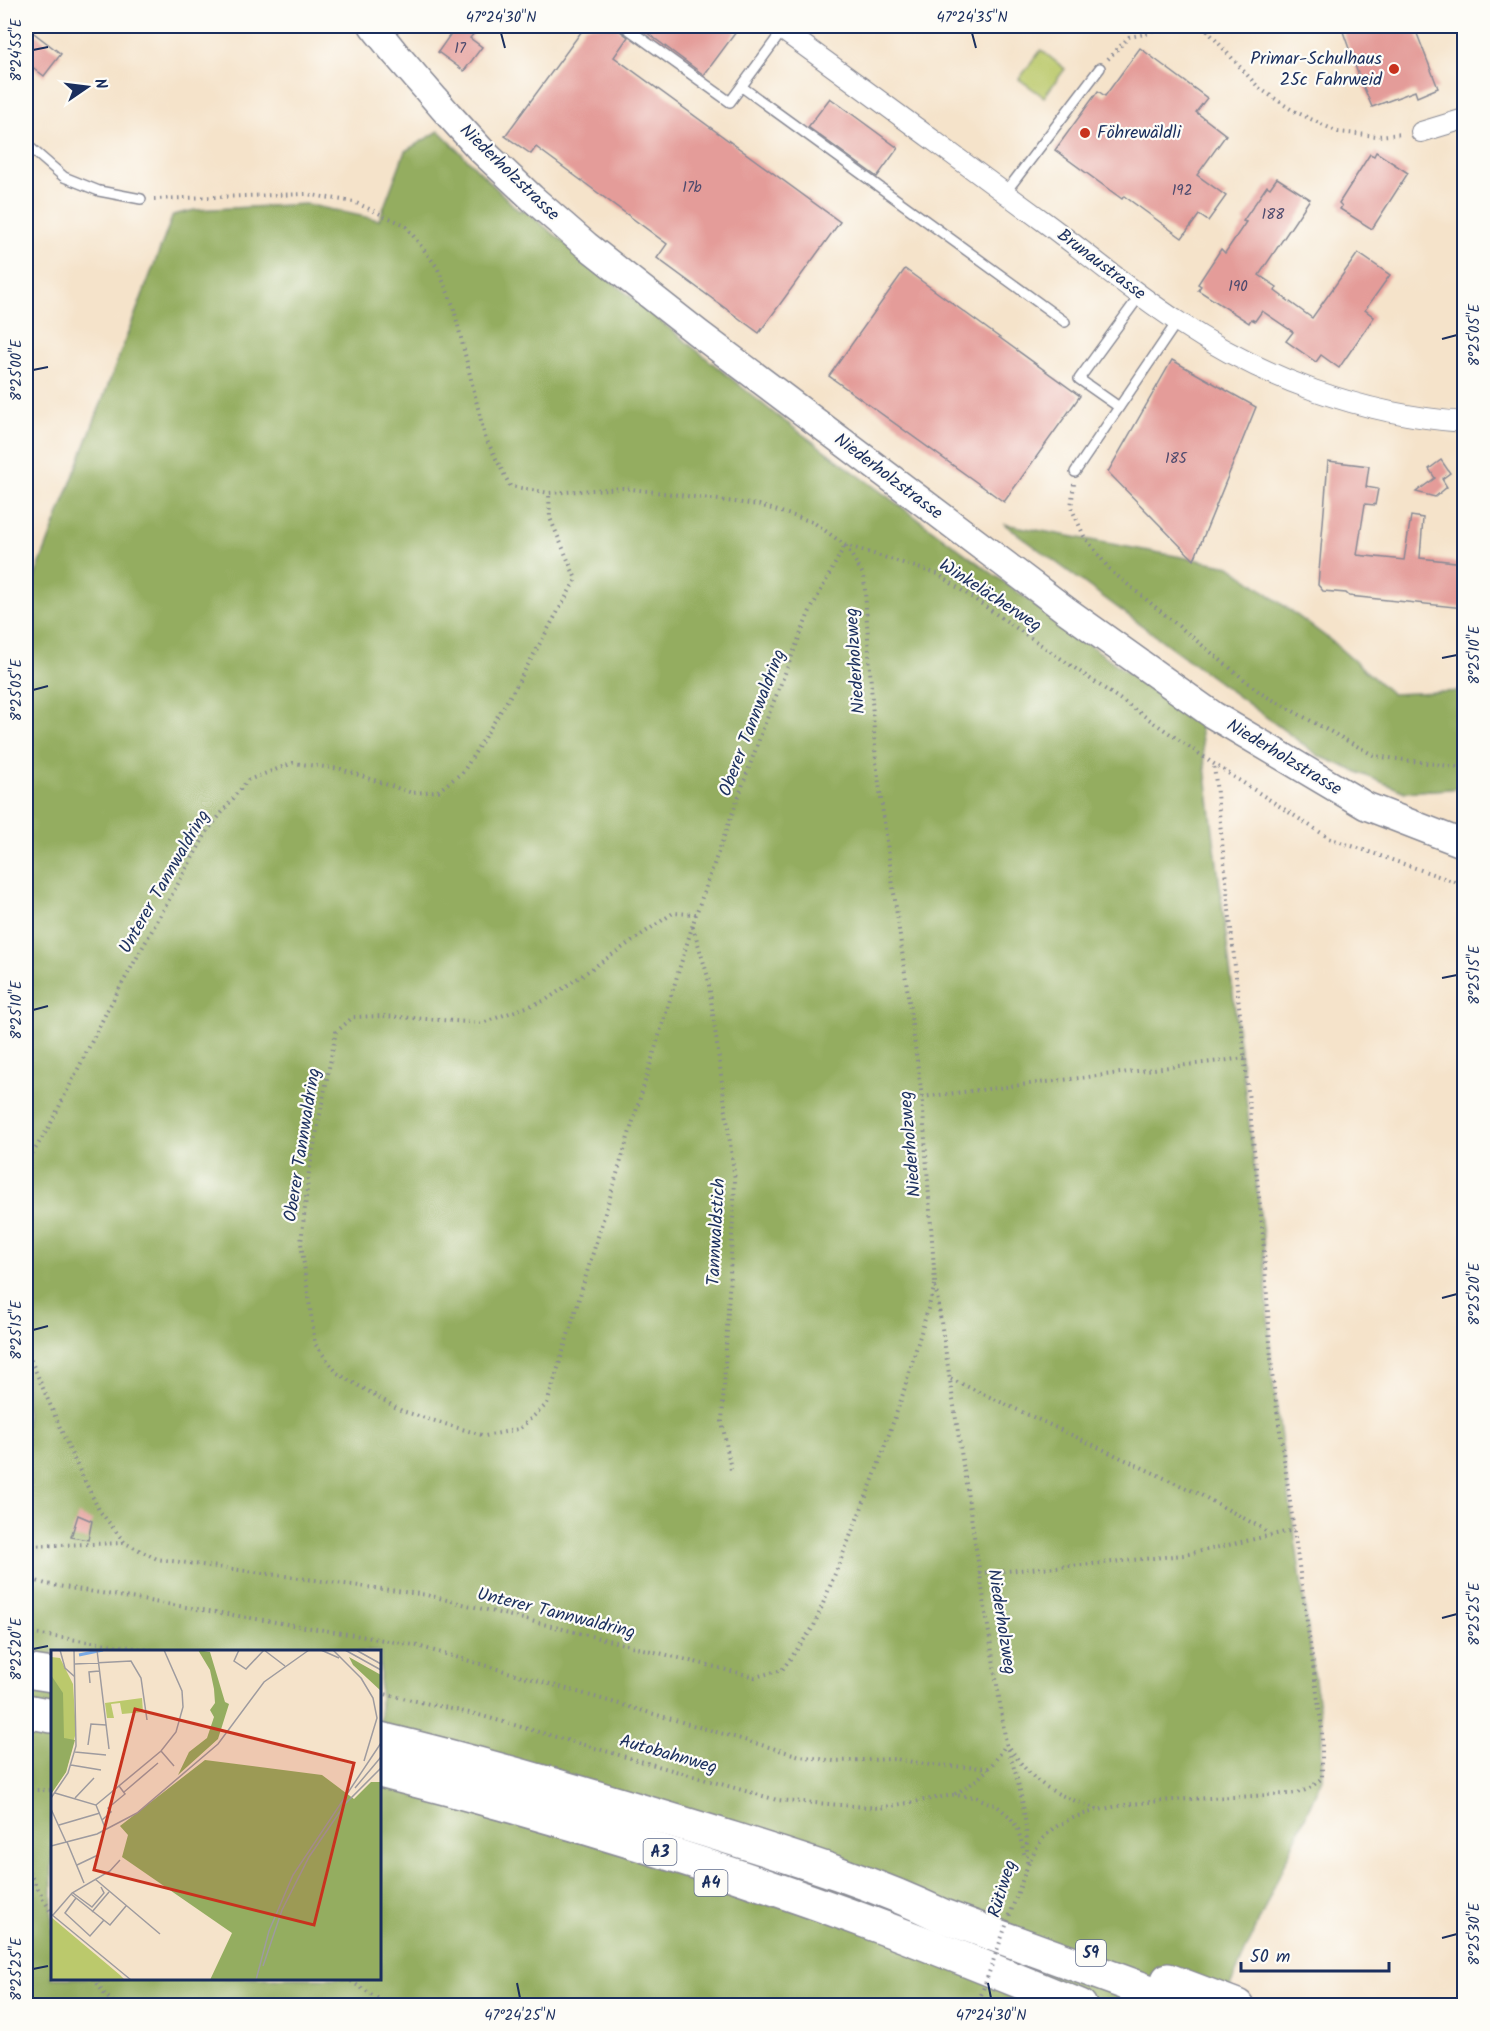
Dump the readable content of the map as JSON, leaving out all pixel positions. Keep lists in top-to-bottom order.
{
  "streets": {
    "highway": ["A3", "A4", "59"],
    "main road": ["Niederholzstrasse"],
    "street": ["Brunaustrasse"],
    "path": [
      "Winkelächerweg",
      "Niederholzweg",
      "Oberer Tannwaldring",
      "Unterer Tannwaldring",
      "Tannwaldstich",
      "Autobahnweg",
      "Rütiweg"
    ]
  },
  "crossings": [
    ["Winkelächerweg", "Niederholzweg"],
    ["Winkelächerweg", "Oberer Tannwaldring"],
    ["Winkelächerweg", "Unterer Tannwaldring"],
    ["Niederholzweg", "Oberer Tannwaldring"],
    ["Niederholzweg", "Unterer Tannwaldring"],
    ["Niederholzweg", "Autobahnweg"],
    ["Niederholzweg", "Rütiweg"],
    ["Oberer Tannwaldring", "Tannwaldstich"],
    ["Autobahnweg", "Rütiweg"],
    ["A3", "59"]
  ],
  "places": ["Primar-Schulhaus 25c Fahrweid", "Föhrewäldli"],
  "house_numbers": [
    "17",
    "17b",
    "192",
    "188",
    "190",
    "185"
  ],
  "scale_bar": "50 m",
  "north": "right",
  "coordinates": [
    "47°24'30\"N",
    "47°24'35\"N",
    "8°24'55\"E",
    "8°25'05\"E",
    "8°25'00\"E",
    "8°25'10\"E",
    "8°25'15\"E",
    "8°25'20\"E",
    "8°25'25\"E",
    "8°25'30\"E",
    "47°24'25\"N"
  ]
}
